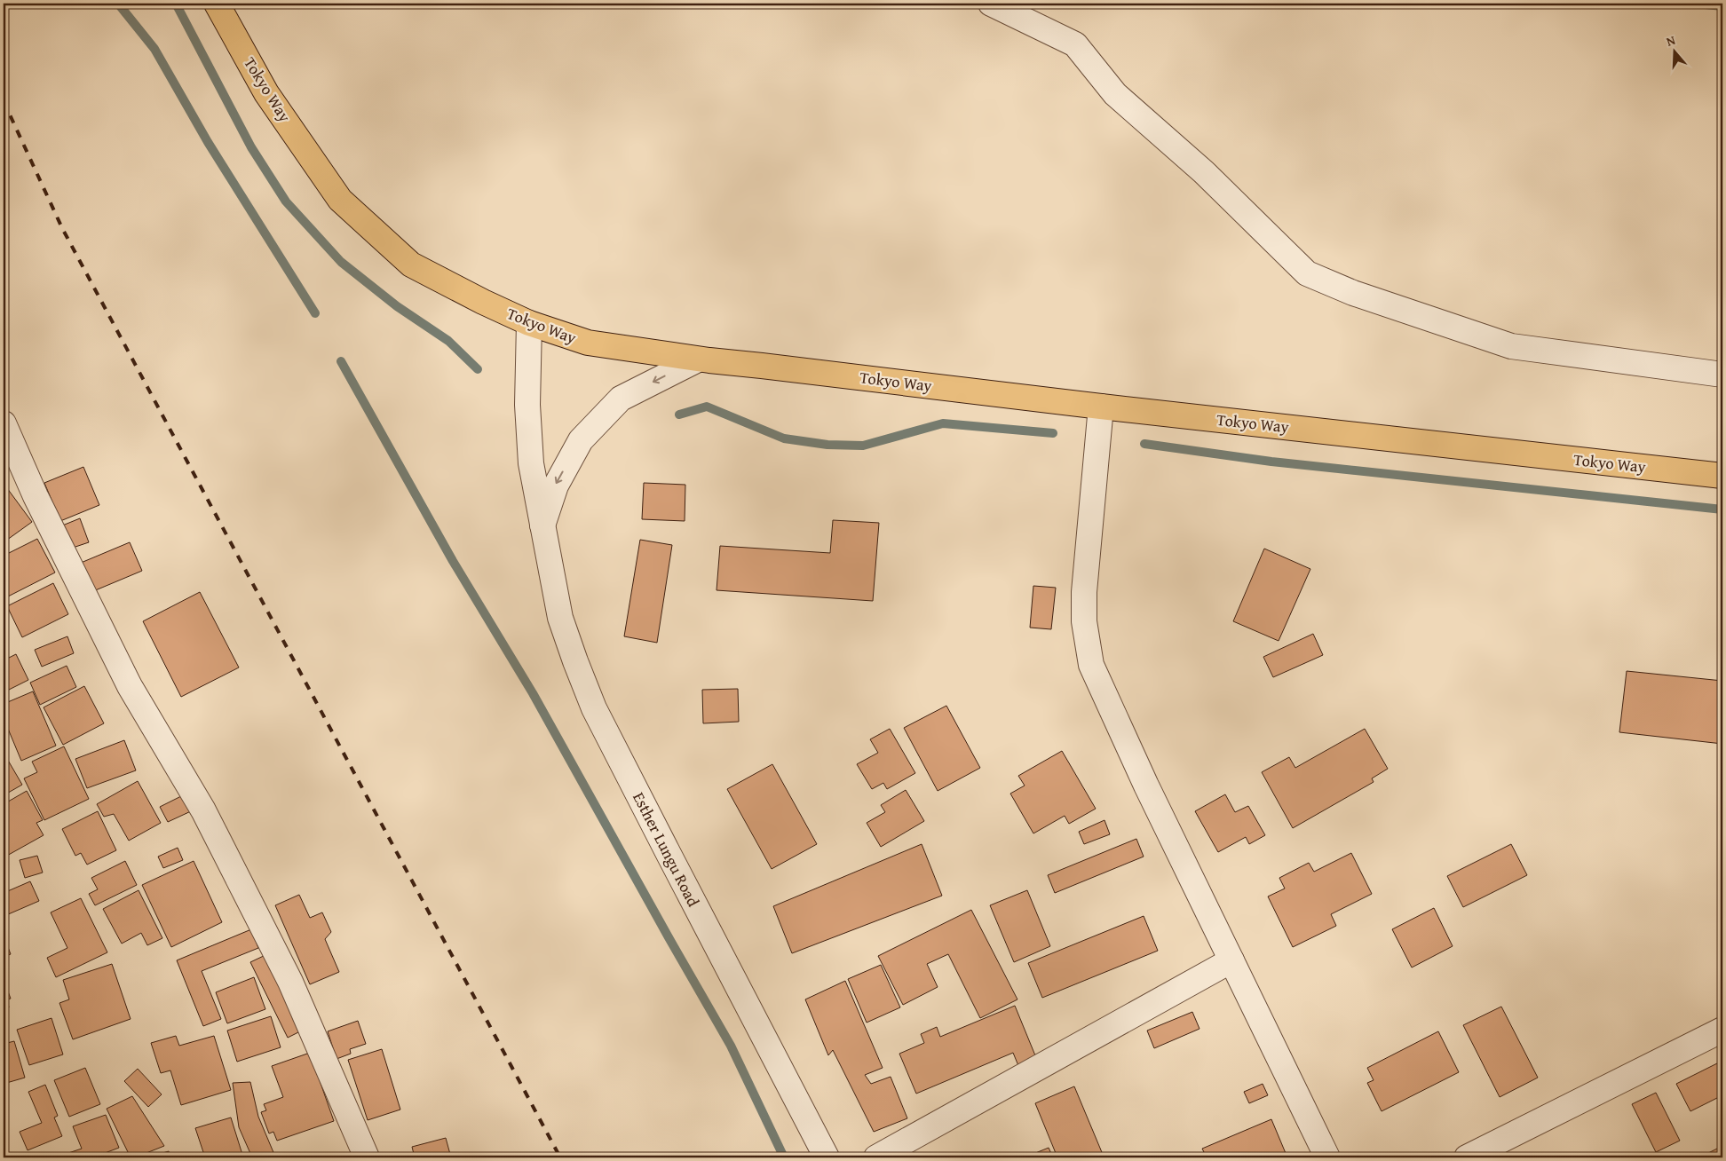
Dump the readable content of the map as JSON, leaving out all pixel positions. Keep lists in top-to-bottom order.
{
  "streets": {
    "main road": ["Tokyo Way"],
    "street": ["Esther Lungu Road"]
  },
  "crossings": [
    ["Tokyo Way", "Esther Lungu Road"]
  ],
  "north": "top"
}
